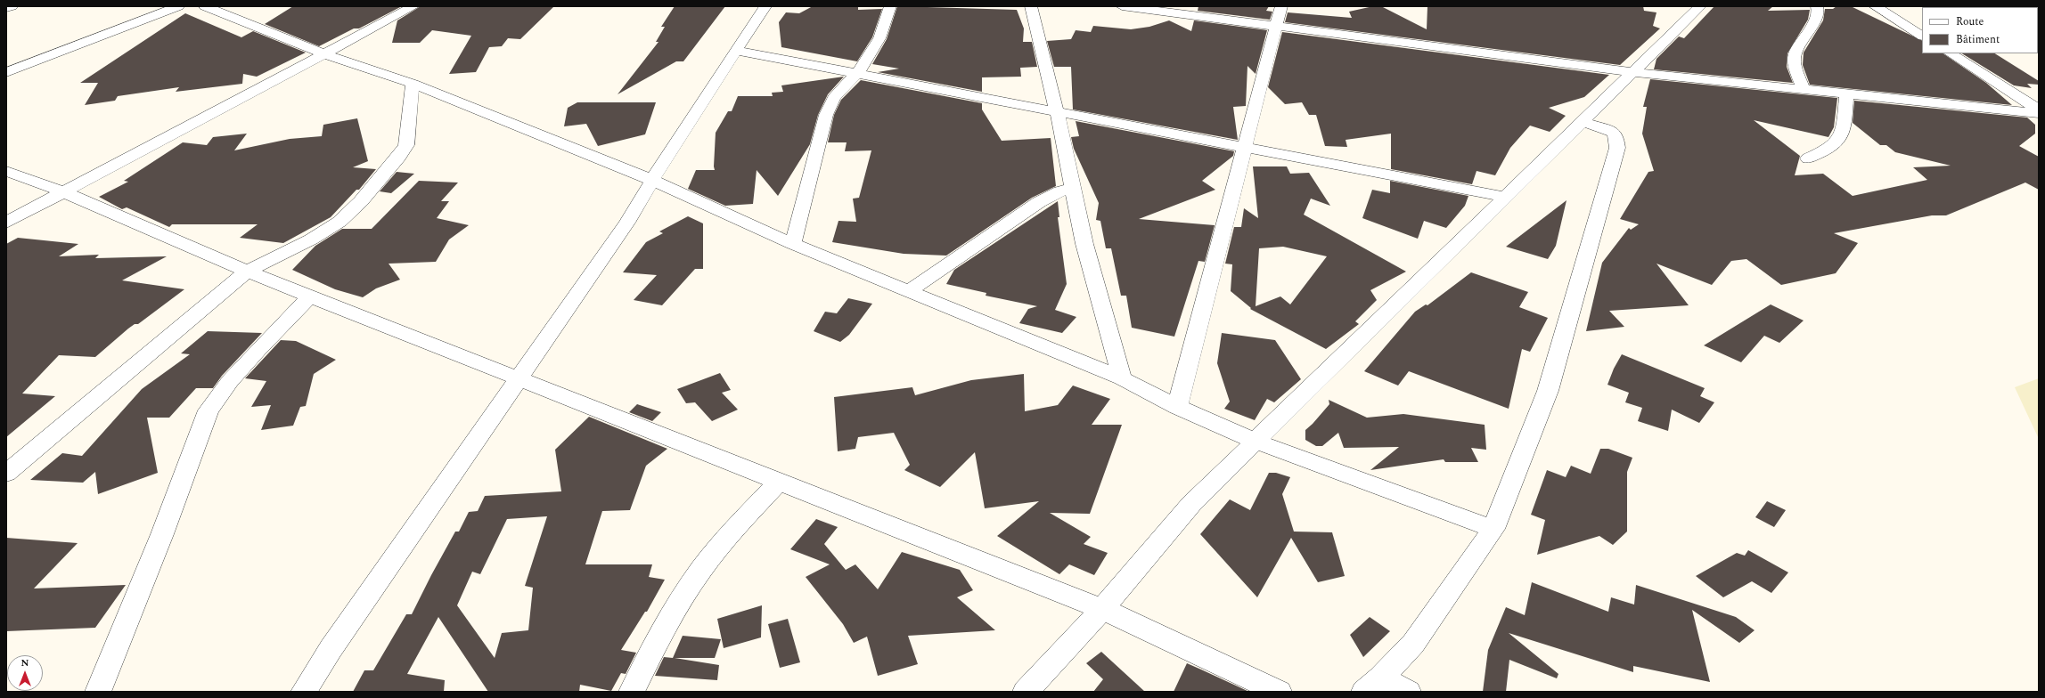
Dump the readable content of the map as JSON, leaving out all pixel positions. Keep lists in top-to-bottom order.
{
  "legend": ["Route", "Bâtiment"],
  "north": "top"
}
